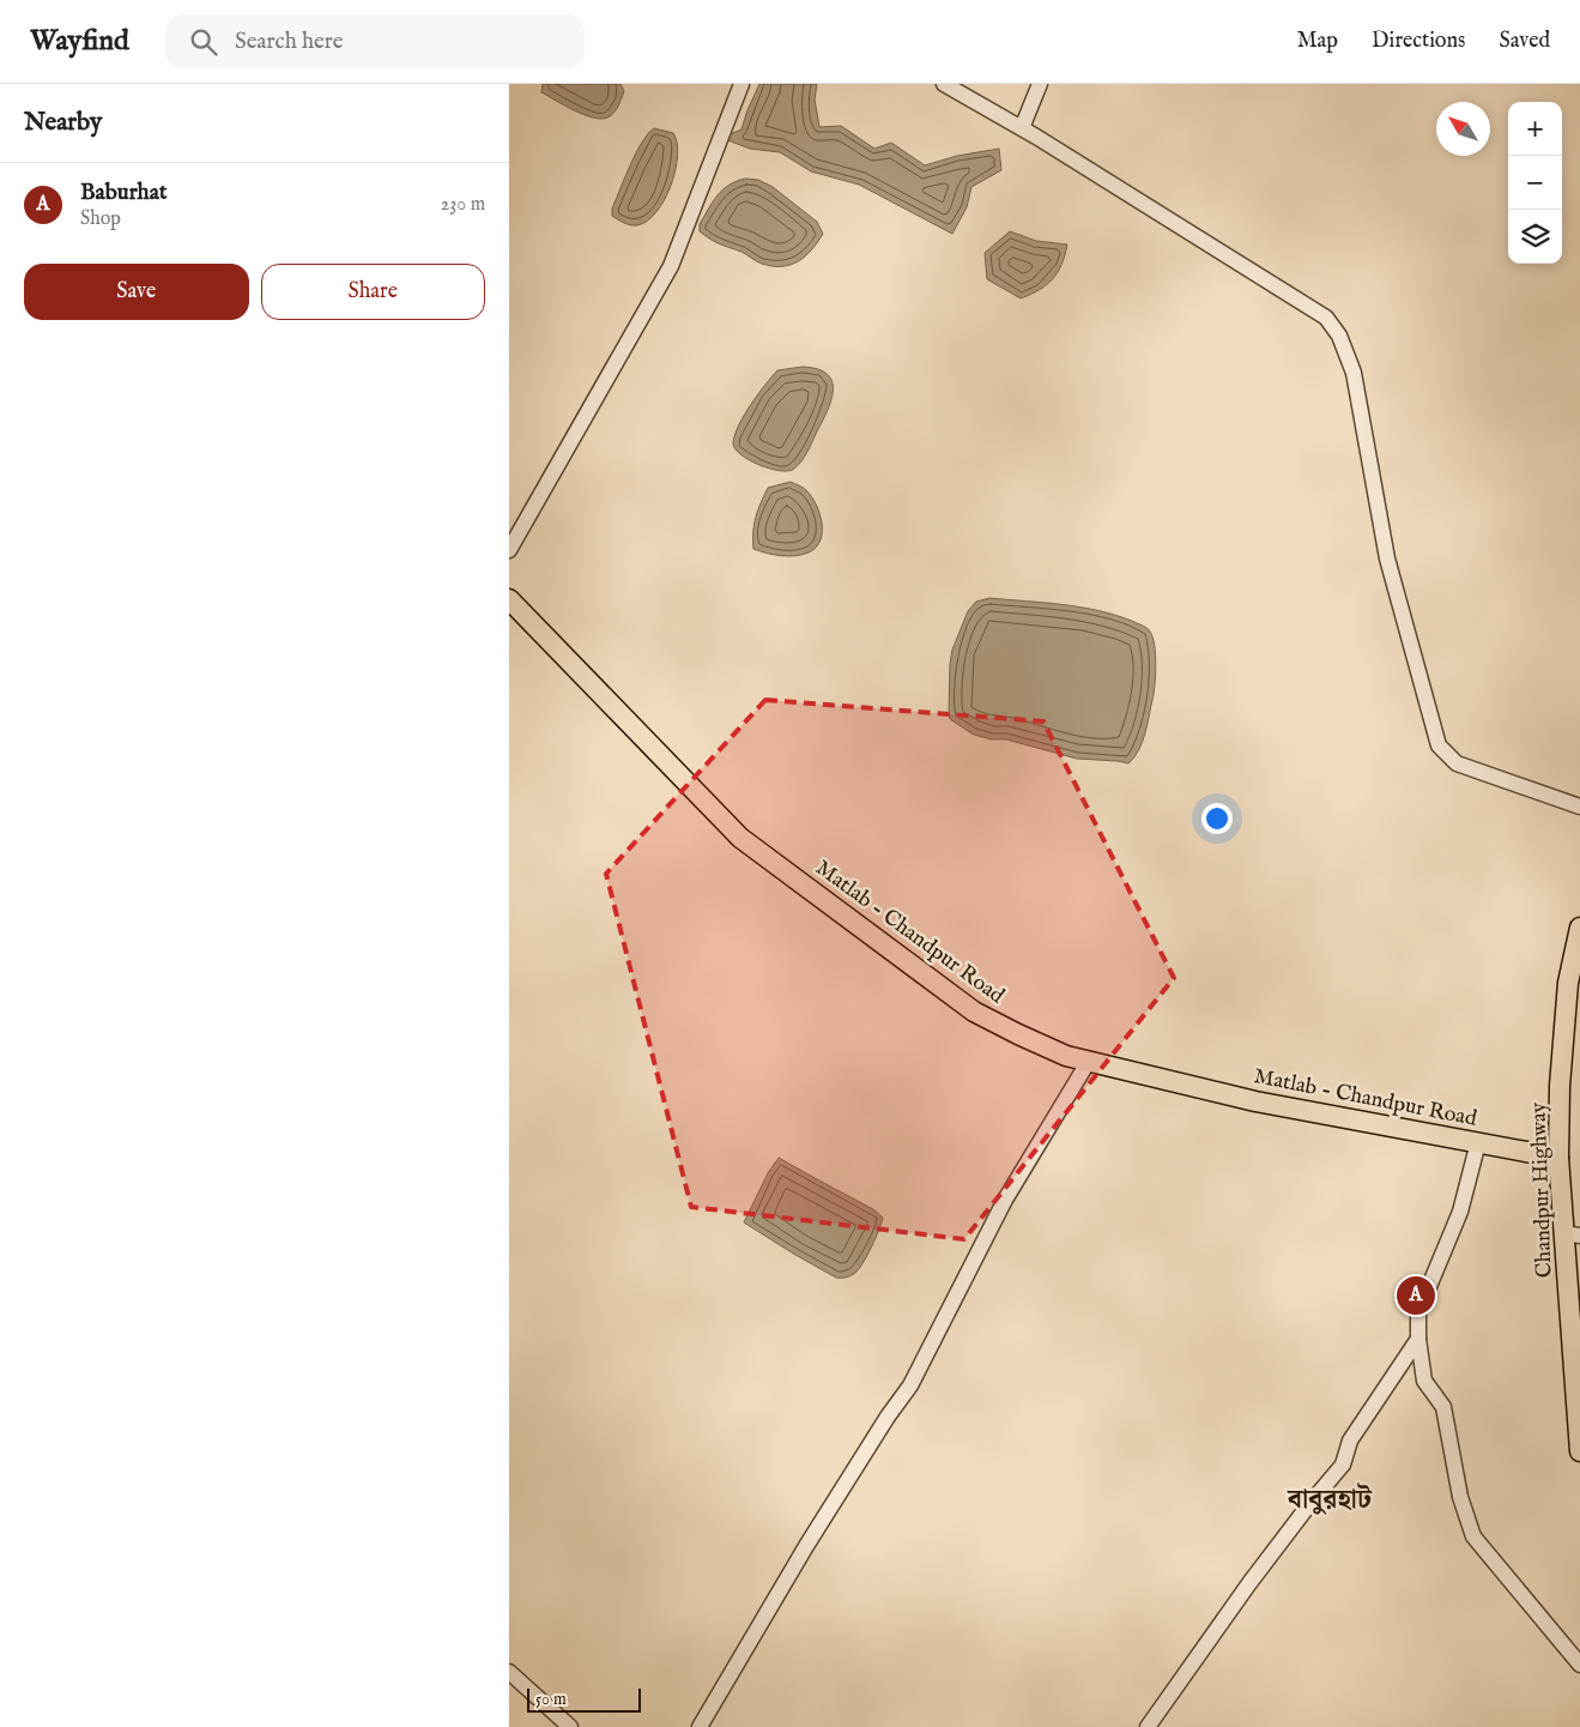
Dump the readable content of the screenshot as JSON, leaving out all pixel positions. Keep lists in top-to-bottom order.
{
  "streets": {
    "main road": ["Matlab - Chandpur Road", "Chandpur Highway"]
  },
  "crossings": [
    ["Matlab - Chandpur Road", "Chandpur Highway"]
  ],
  "districts": ["বাবুরহাট"],
  "scale_bar": "50 m",
  "north": "top left",
  "page": {
    "header": "Wayfind",
    "search": "Search here",
    "nav": ["Map", "Directions", "Saved"],
    "heading": "Nearby",
    "map_buttons": ["+", "−"],
    "list": [
      {
        "mark": "A",
        "name": "Baburhat",
        "note": "Shop",
        "value": "230 m"
      }
    ],
    "buttons": ["Save", "Share"],
    "pins": "A",
    "scale": "50 m"
  }
}
